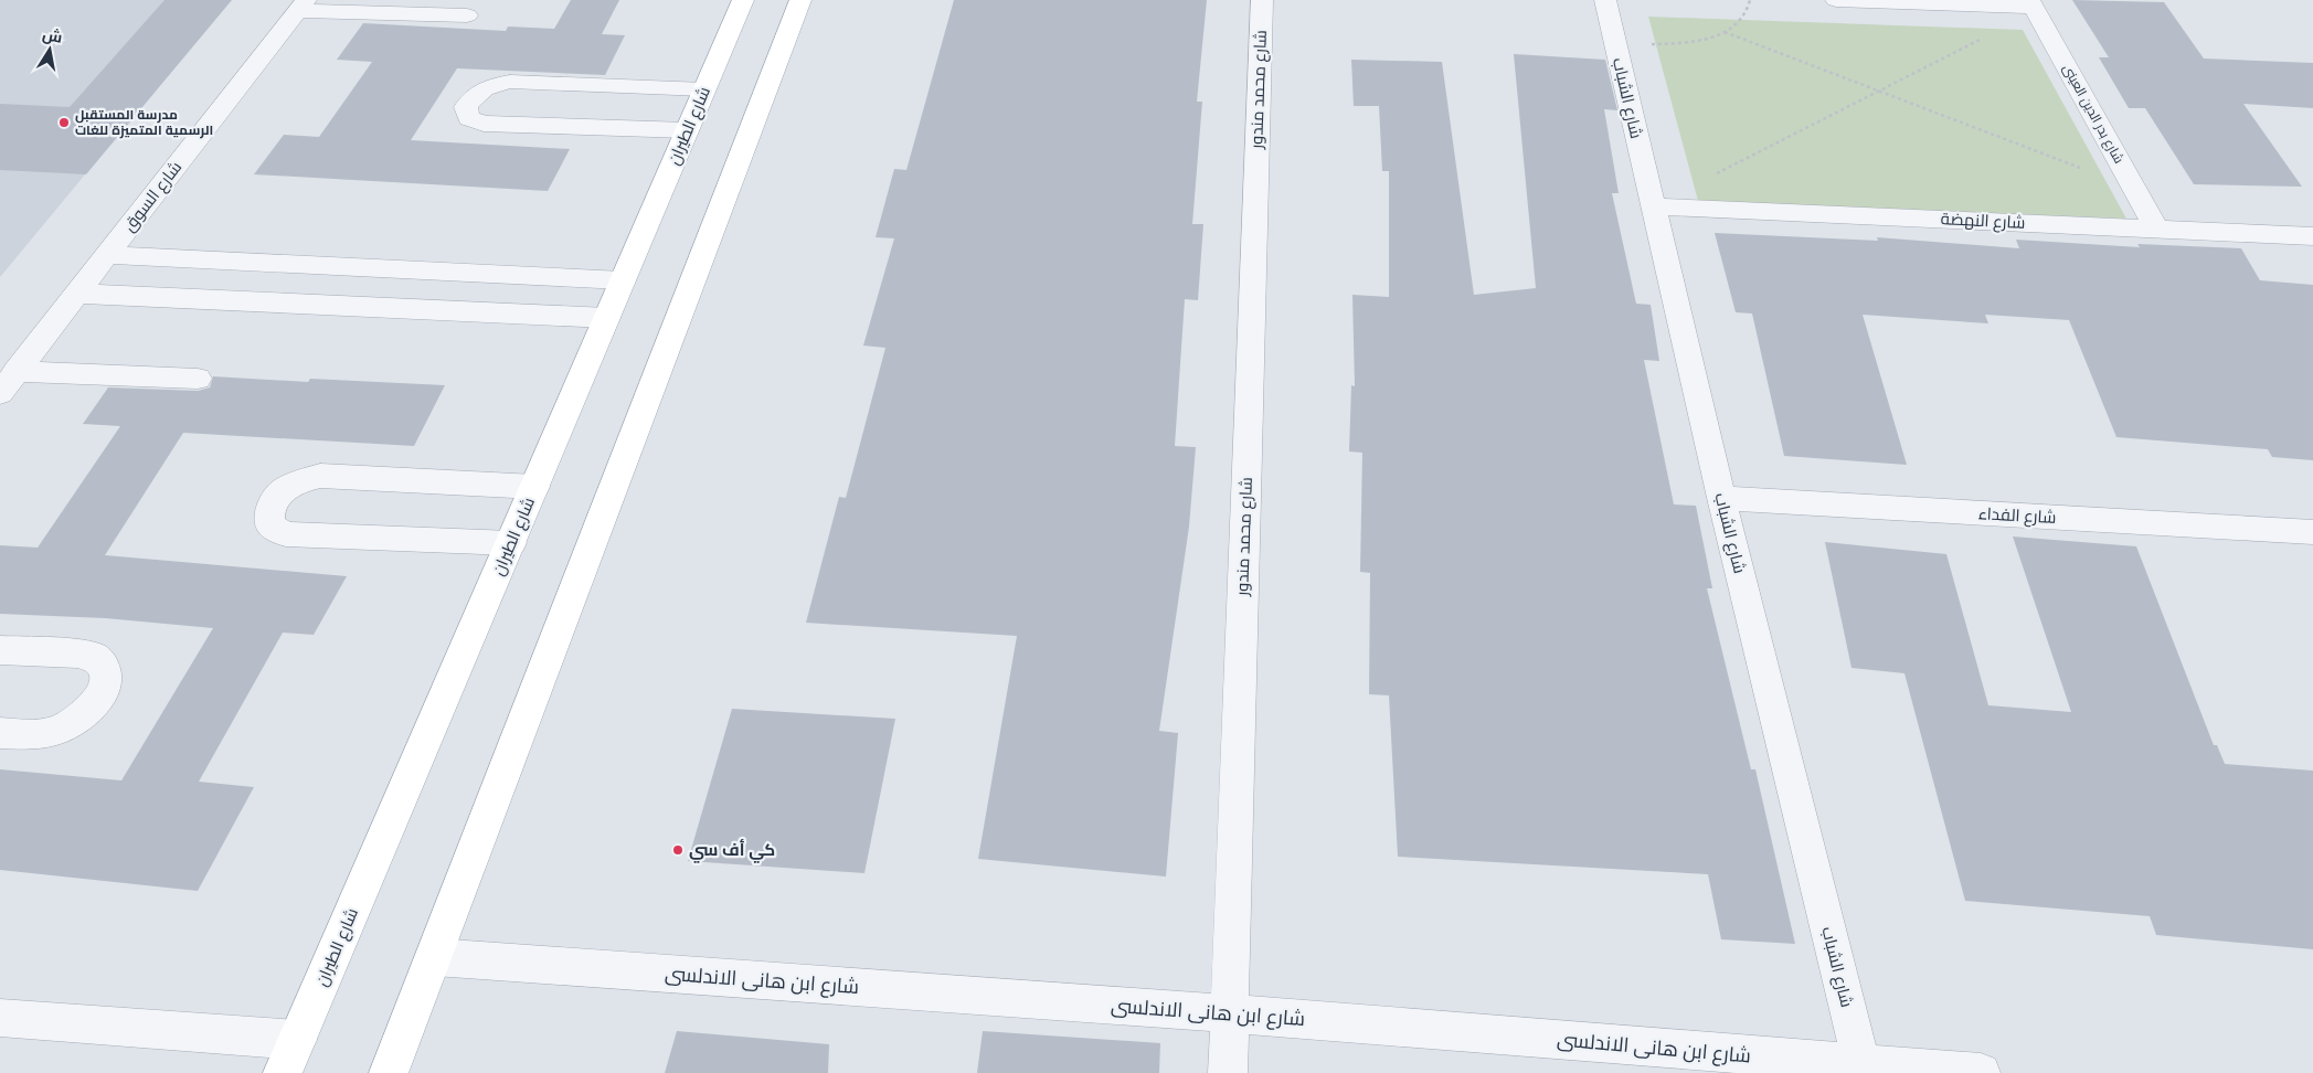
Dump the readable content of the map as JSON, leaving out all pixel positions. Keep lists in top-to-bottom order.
{
  "streets": {
    "main road": ["شارع الطيران"],
    "street": [
      "شارع محمد مندور",
      "شارع الشباب",
      "شارع بدر الدين العينى",
      "شارع السوق",
      "شارع النهضة",
      "شارع الفداء",
      "شارع ابن هانى الاندلسى"
    ]
  },
  "crossings": [
    ["شارع محمد مندور", "شارع ابن هانى الاندلسى"],
    ["شارع الشباب", "شارع النهضة"],
    ["شارع الشباب", "شارع الفداء"],
    ["شارع الشباب", "شارع ابن هانى الاندلسى"],
    ["شارع بدر الدين العينى", "شارع النهضة"]
  ],
  "places": ["مدرسة المستقبل الرسمية المتميزة للغات", "كي أف سي"],
  "north": "top"
}
